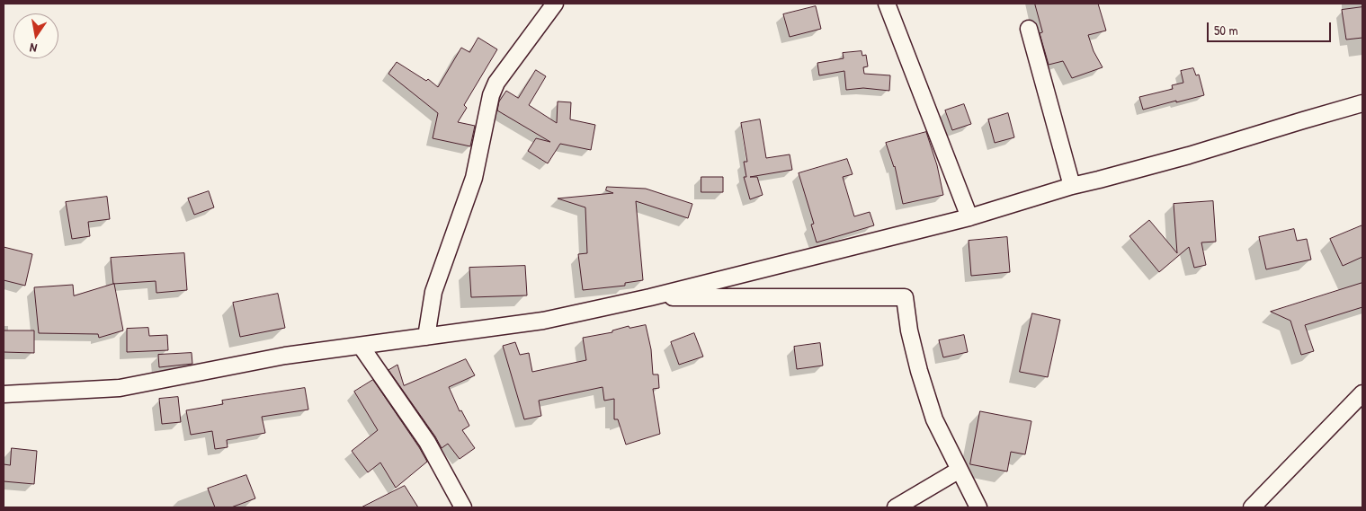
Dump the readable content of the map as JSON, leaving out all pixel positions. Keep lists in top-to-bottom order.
{
  "scale_bar": "50 m",
  "north": "bottom"
}
